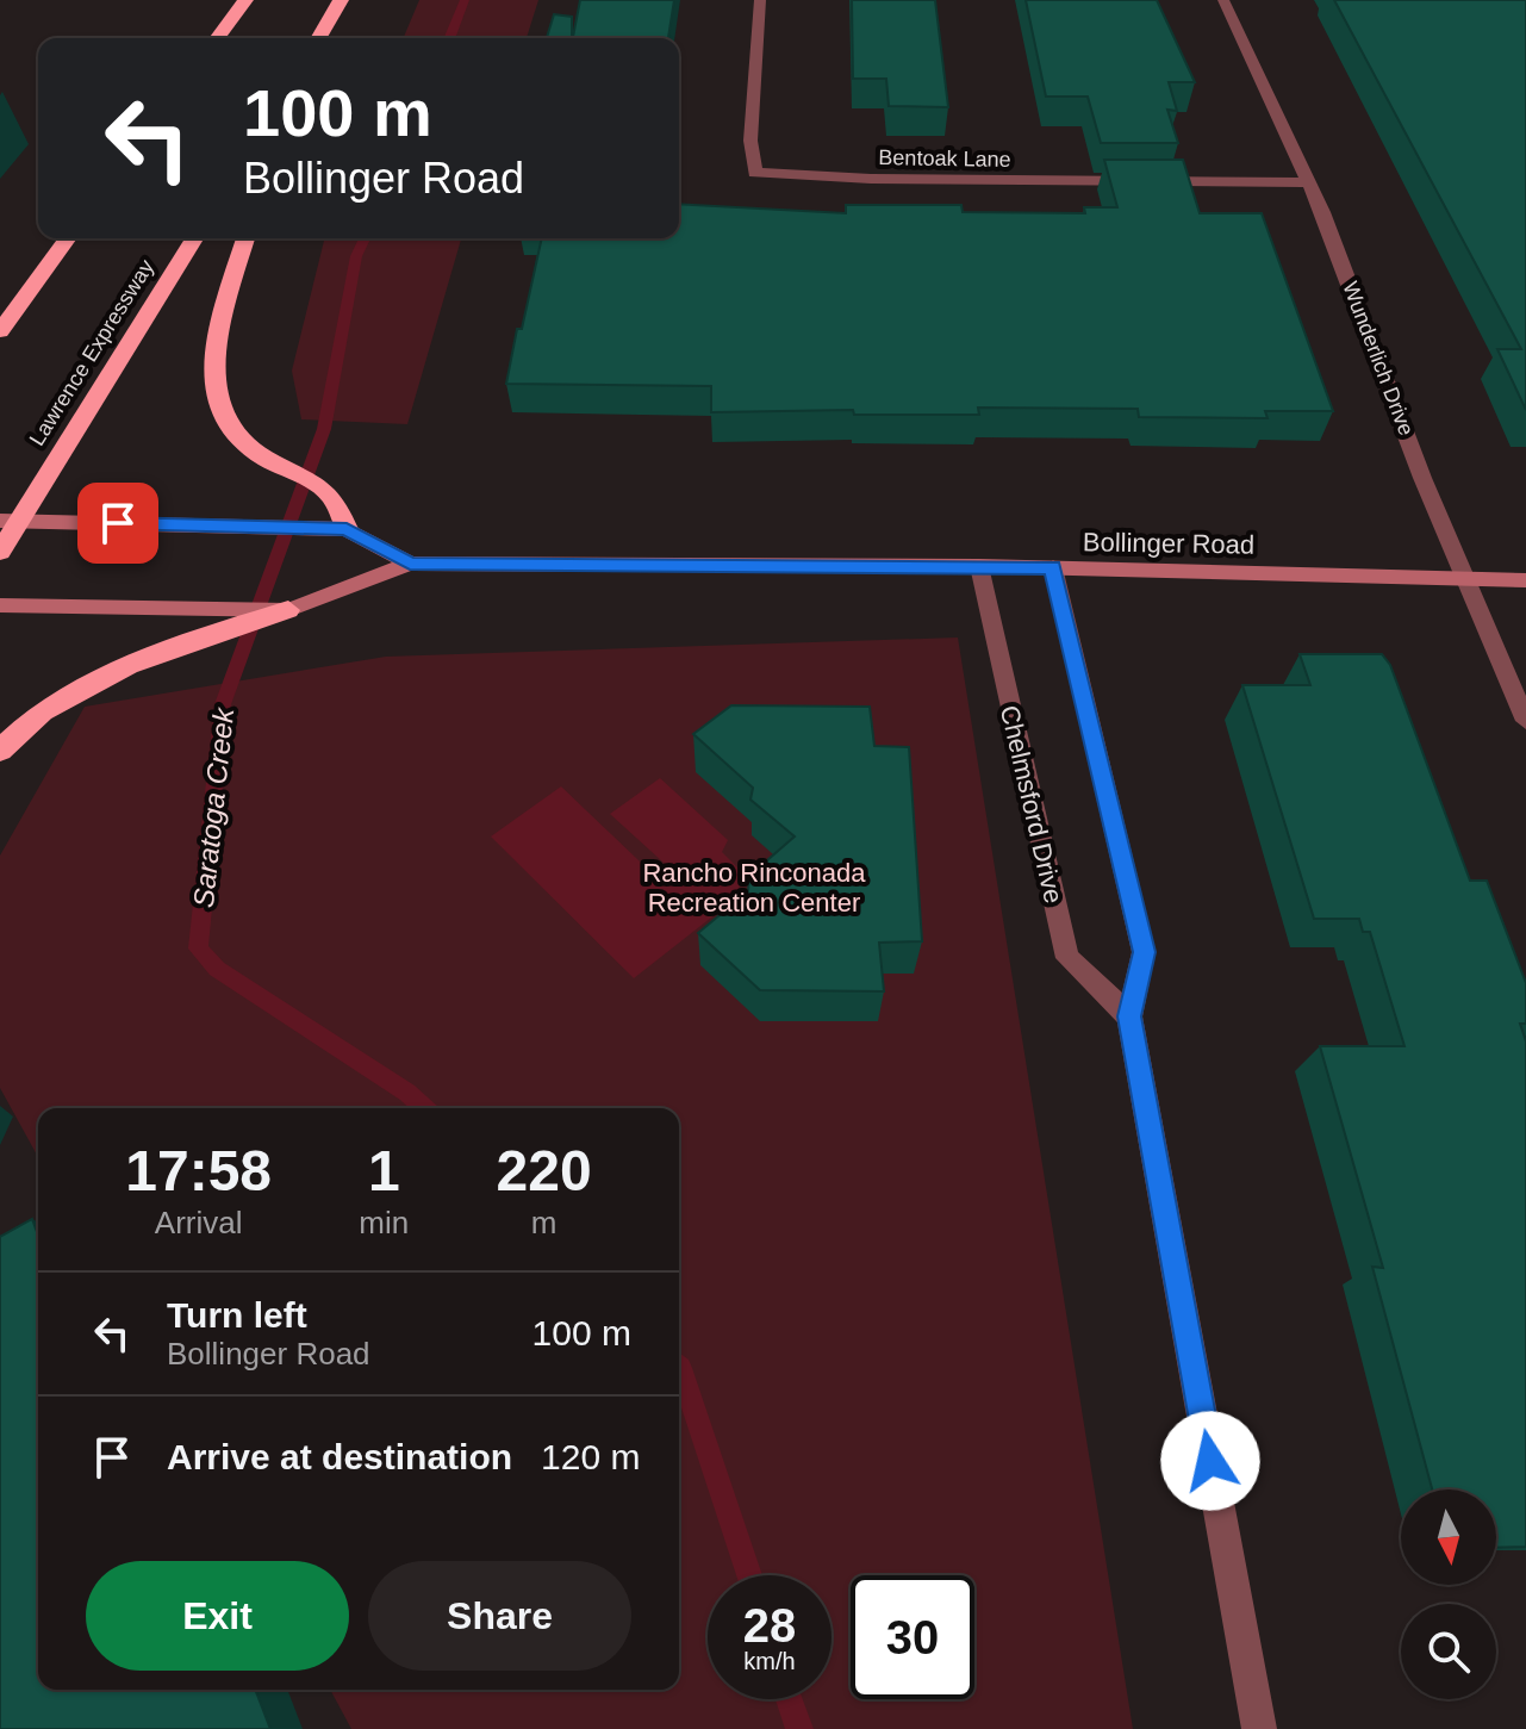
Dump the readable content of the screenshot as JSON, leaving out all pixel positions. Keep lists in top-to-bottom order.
{
  "streets": {
    "highway": ["Lawrence Expressway"],
    "main road": ["Bollinger Road"],
    "street": ["Bentoak Lane", "Wunderlich Drive", "Chelmsford Drive"]
  },
  "crossings": [
    ["Bentoak Lane", "Wunderlich Drive"],
    ["Lawrence Expressway", "Bollinger Road"],
    ["Wunderlich Drive", "Bollinger Road"],
    ["Bollinger Road", "Chelmsford Drive"]
  ],
  "water": ["Saratoga Creek"],
  "parks": ["Rancho Rinconada Recreation Center"],
  "north": "bottom",
  "page": {
    "turn": ["100 m", "Bollinger Road"],
    "eta": [
      "17:58",
      "Arrival",
      "1",
      "min",
      "220",
      "m"
    ],
    "list": [
      {
        "name": "Turn left",
        "note": "Bollinger Road",
        "value": "100 m"
      },
      {
        "name": "Arrive at destination",
        "value": "120 m"
      }
    ],
    "buttons": ["Exit", "Share"],
    "speed": "28 km/h",
    "limit": "30"
  }
}
